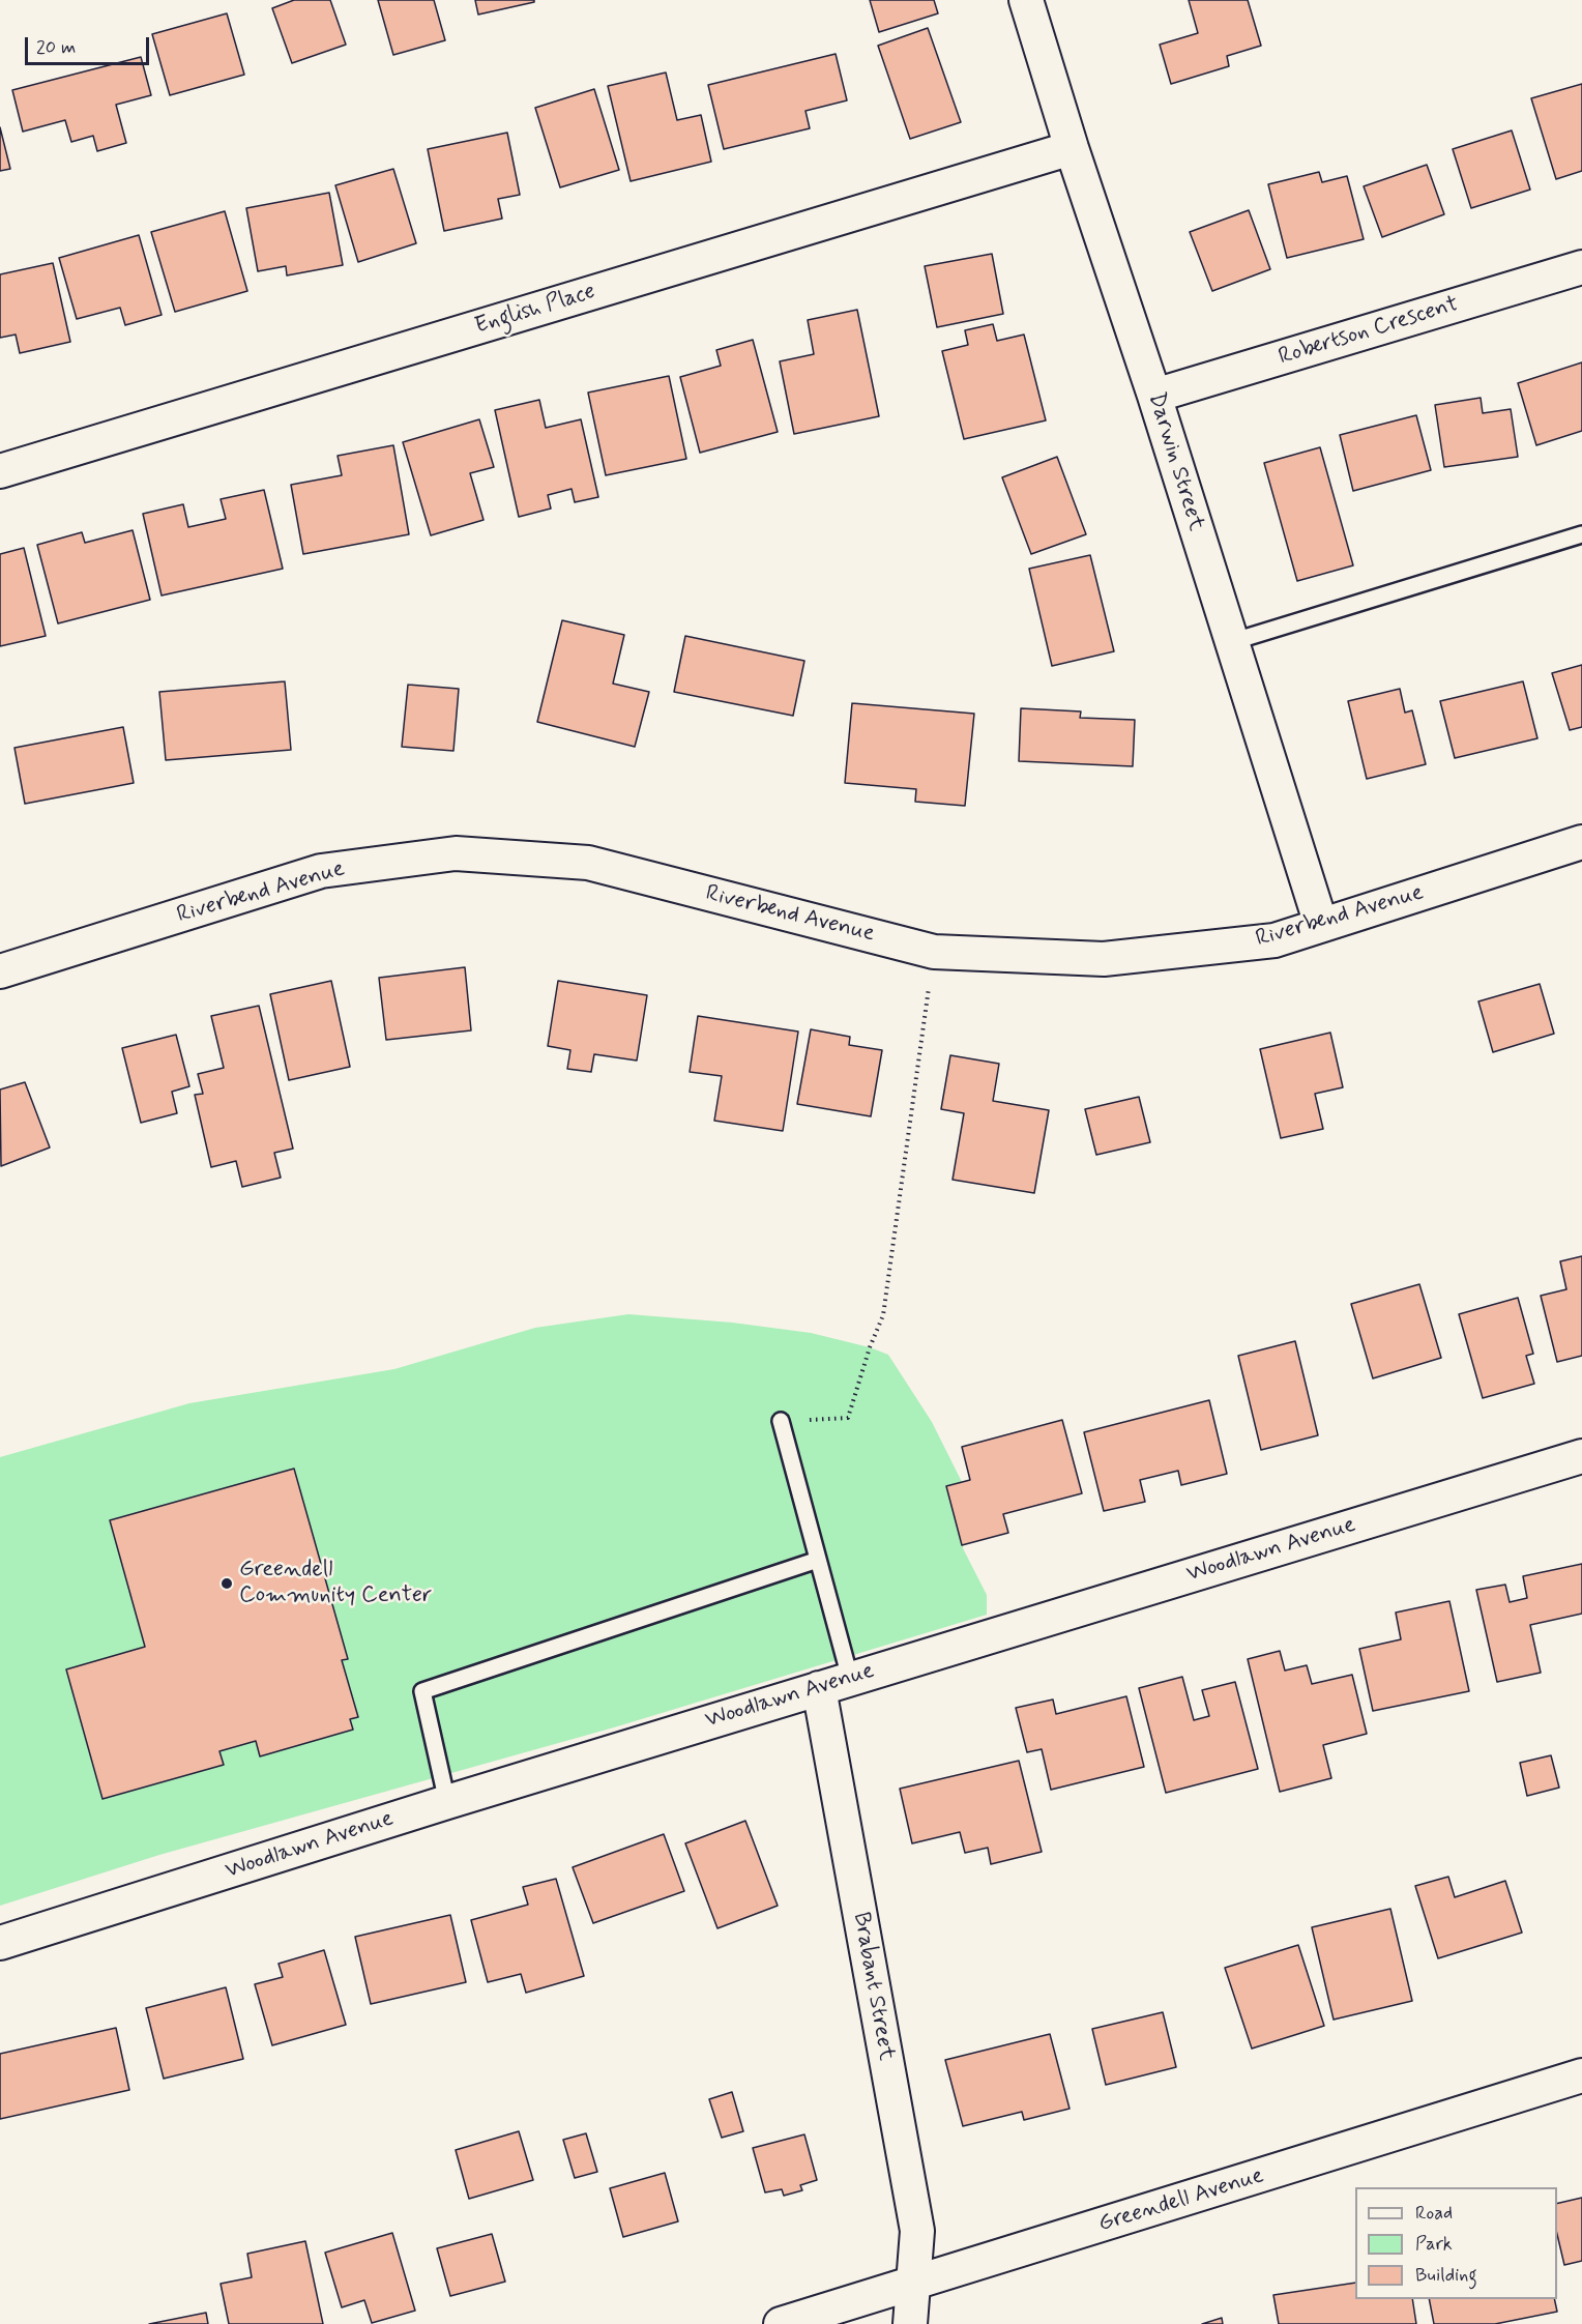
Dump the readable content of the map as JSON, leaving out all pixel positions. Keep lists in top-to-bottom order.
{
  "streets": {
    "street": [
      "English Place",
      "Robertson Crescent",
      "Darwin Street",
      "Riverbend Avenue",
      "Woodlawn Avenue",
      "Brabant Street",
      "Greendell Avenue"
    ]
  },
  "crossings": [
    ["English Place", "Darwin Street"],
    ["Robertson Crescent", "Darwin Street"],
    ["Darwin Street", "Riverbend Avenue"],
    ["Woodlawn Avenue", "Brabant Street"],
    ["Brabant Street", "Greendell Avenue"]
  ],
  "places": ["Greendell Community Center"],
  "legend": ["Road", "Park", "Building"],
  "scale_bar": "20 m"
}
